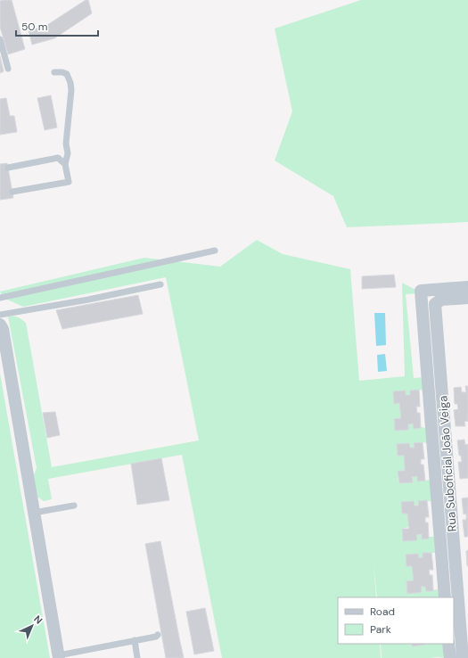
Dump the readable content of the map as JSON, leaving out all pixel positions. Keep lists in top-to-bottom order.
{
  "streets": {
    "street": ["Rua Suboficial João Veiga"]
  },
  "legend": ["Road", "Park"],
  "scale_bar": "50 m",
  "north": "top right"
}
